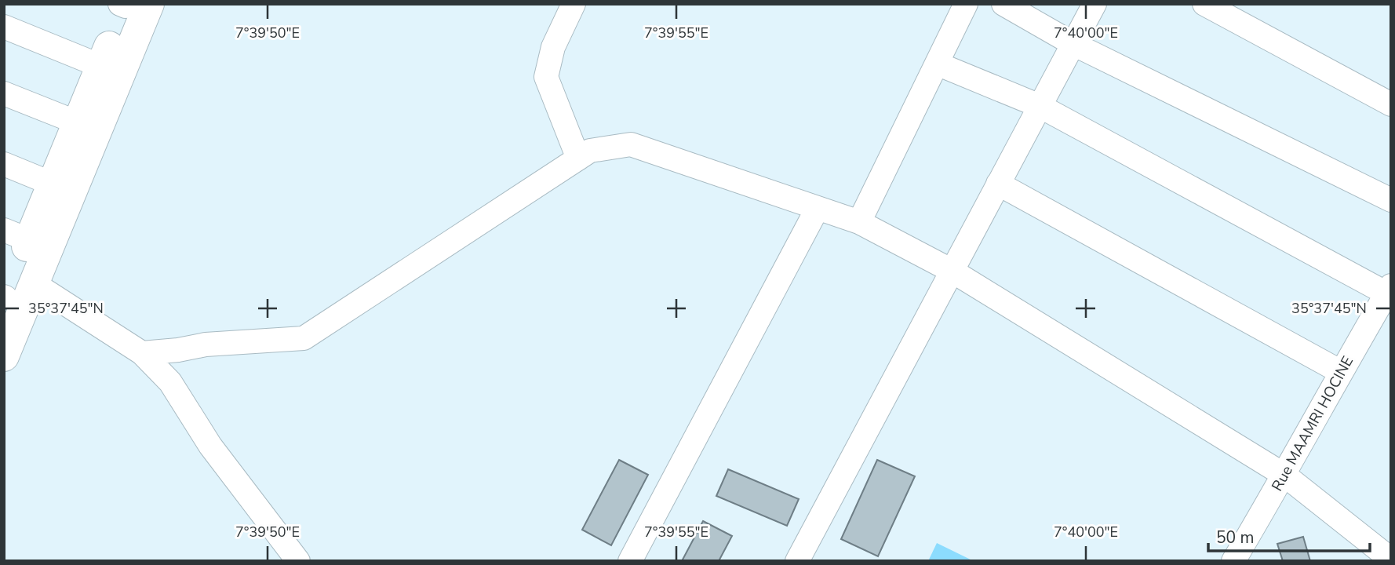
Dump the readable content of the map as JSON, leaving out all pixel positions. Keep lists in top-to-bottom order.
{
  "streets": {
    "street": ["Rue MAAMRI HOCINE"]
  },
  "scale_bar": "50 m",
  "coordinates": [
    "7°39'50\"E",
    "7°39'55\"E",
    "7°40'00\"E",
    "35°37'45\"N"
  ]
}
